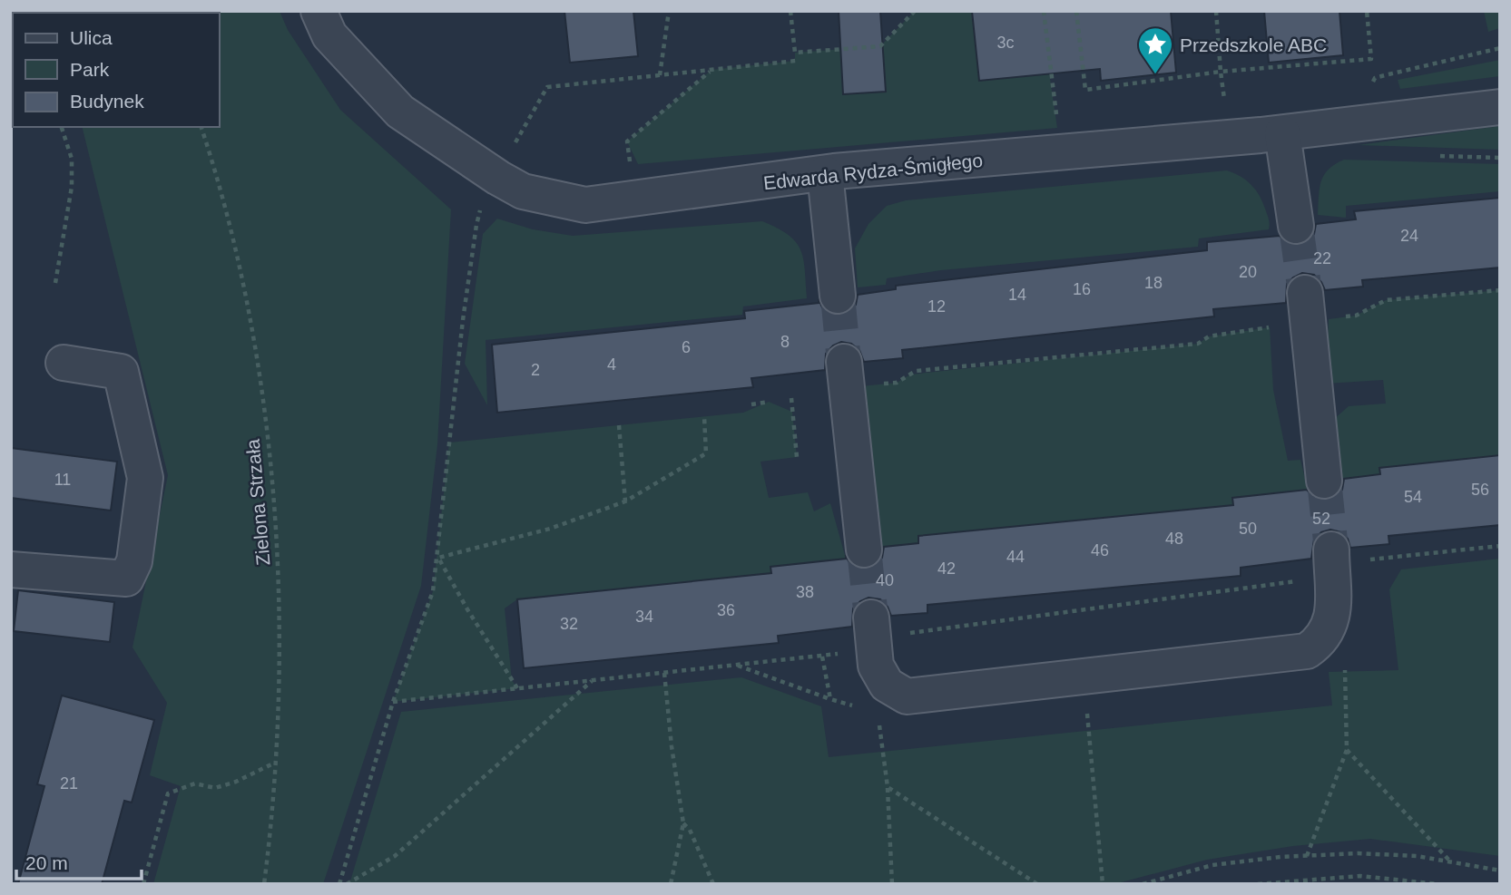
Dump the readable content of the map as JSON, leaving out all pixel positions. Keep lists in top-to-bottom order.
{
  "streets": {
    "street": ["Edwarda Rydza-Śmigłego"],
    "path": ["Zielona Strzała"]
  },
  "places": {
    "place": ["Przedszkole ABC"]
  },
  "house_numbers": [
    "3c",
    "24",
    "22",
    "20",
    "18",
    "16",
    "14",
    "12",
    "8",
    "6",
    "4",
    "2",
    "11",
    "56",
    "54",
    "52",
    "50",
    "48",
    "46",
    "44",
    "42",
    "40",
    "38",
    "36",
    "34",
    "32",
    "21"
  ],
  "legend": ["Ulica", "Park", "Budynek"],
  "scale_bar": "20 m"
}
